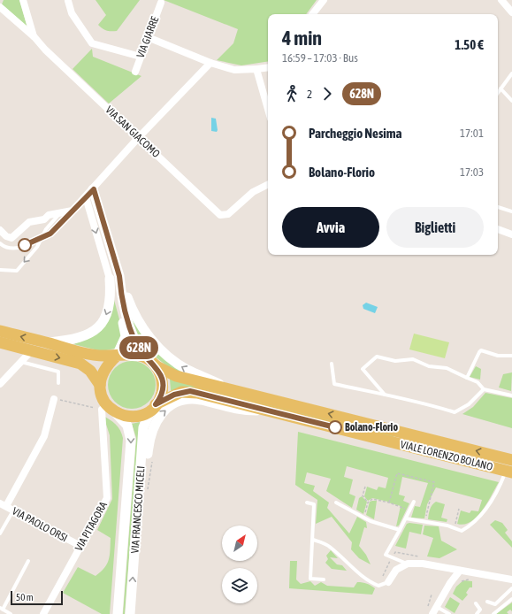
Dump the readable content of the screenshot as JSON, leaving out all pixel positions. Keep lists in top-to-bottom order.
{
  "streets": {
    "main road": ["VIALE LORENZO BOLANO", "VIA FRANCESCO MICELI"],
    "street": [
      "VIA GIARRE",
      "VIA SAN GIACOMO",
      "VIA PAOLO ORSI",
      "VIA PITAGORA"
    ]
  },
  "crossings": [
    ["VIALE LORENZO BOLANO", "VIA FRANCESCO MICELI"],
    ["VIA PAOLO ORSI", "VIA PITAGORA"]
  ],
  "places": ["Bolano-Florio"],
  "lines": ["bus line 628N"],
  "scale_bar": "50 m",
  "north": "top right",
  "page": {
    "on_map": "628N",
    "heading": ["4 min", "16:59 – 17:03 · Bus", "1.50 €"],
    "legs": ["2", "628N"],
    "list": [
      {
        "name": "Parcheggio Nesima",
        "value": "17:01"
      },
      {
        "name": "Bolano-Florio",
        "value": "17:03"
      }
    ],
    "buttons": ["Avvia", "Biglietti"],
    "scale": "50 m"
  }
}
